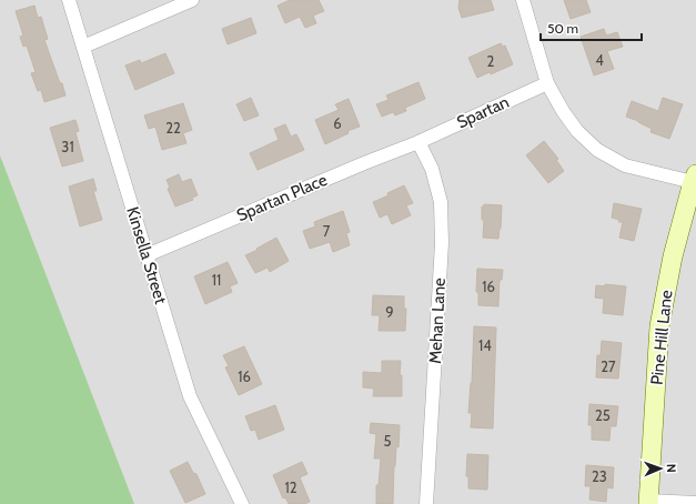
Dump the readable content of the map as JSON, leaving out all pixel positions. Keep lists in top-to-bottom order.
{
  "streets": {
    "street": [
      "Spartan",
      "Spartan Place",
      "Kinsella Street",
      "Mehan Lane",
      "Pine Hill Lane"
    ]
  },
  "crossings": [
    ["Spartan", "Spartan Place"],
    ["Spartan", "Mehan Lane"],
    ["Spartan Place", "Kinsella Street"],
    ["Spartan Place", "Mehan Lane"]
  ],
  "house_numbers": [
    "4",
    "2",
    "6",
    "22",
    "31",
    "7",
    "11",
    "16",
    "9",
    "14",
    "27",
    "16",
    "25",
    "5",
    "23",
    "12"
  ],
  "scale_bar": "50 m",
  "north": "right"
}
